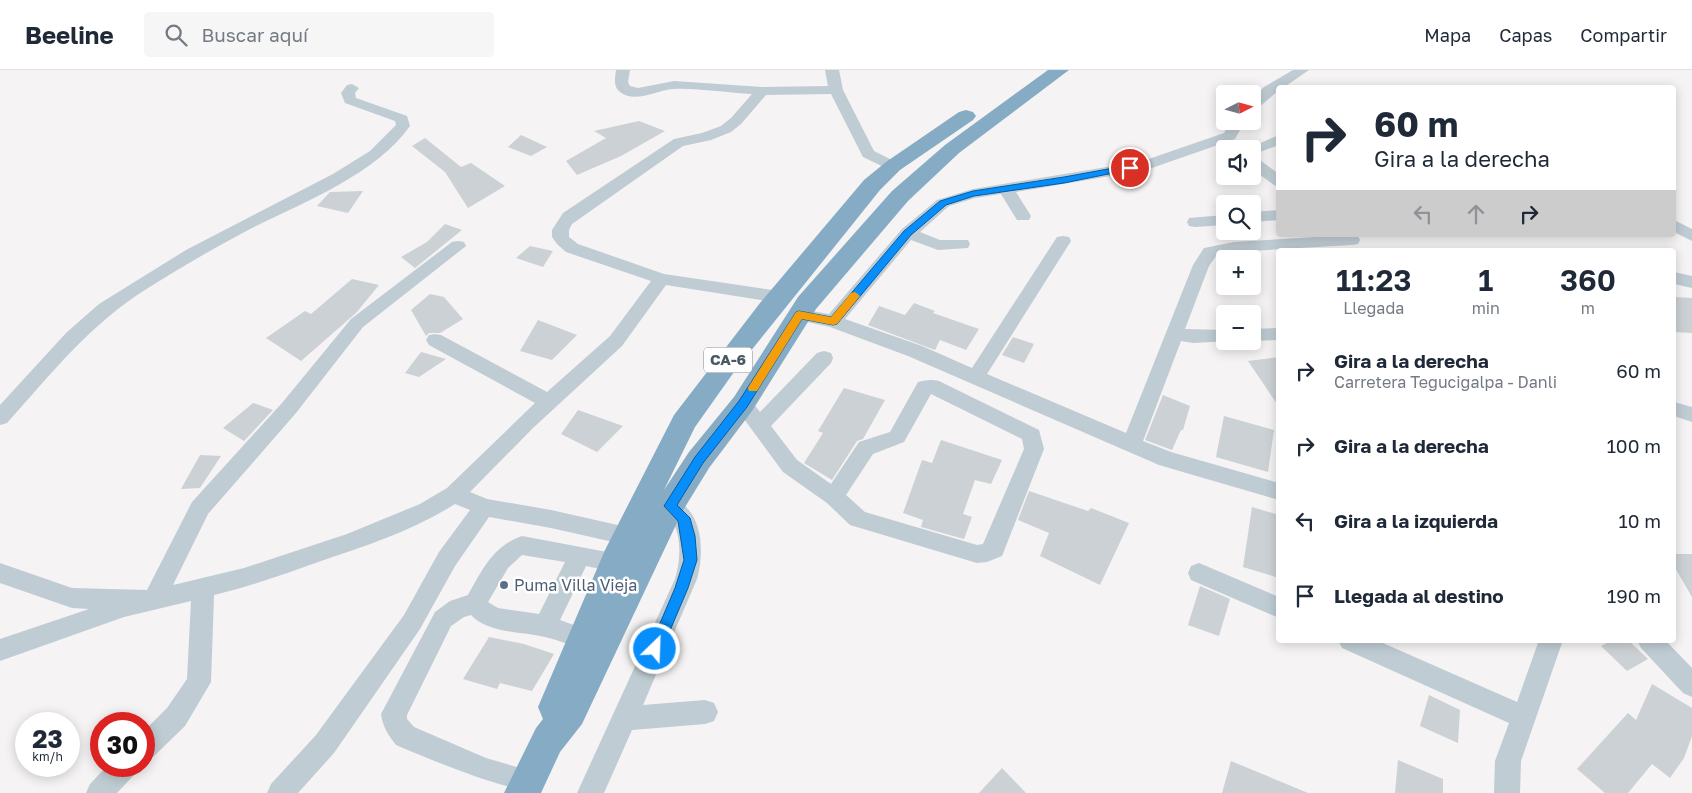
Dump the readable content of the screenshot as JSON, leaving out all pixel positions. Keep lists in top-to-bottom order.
{
  "streets": {
    "highway": ["CA-6"]
  },
  "places": ["Puma Villa Vieja"],
  "north": "right",
  "page": {
    "header": "Beeline",
    "search": "Buscar aquí",
    "nav": ["Mapa", "Capas", "Compartir"],
    "map_buttons": ["+", "−"],
    "turn": ["60 m", "Gira a la derecha"],
    "eta": [
      "11:23",
      "Llegada",
      "1",
      "min",
      "360",
      "m"
    ],
    "list": [
      {
        "name": "Gira a la derecha",
        "note": "Carretera Tegucigalpa - Danli",
        "value": "60 m"
      },
      {
        "name": "Gira a la derecha",
        "value": "100 m"
      },
      {
        "name": "Gira a la izquierda",
        "value": "10 m"
      },
      {
        "name": "Llegada al destino",
        "value": "190 m"
      }
    ],
    "speed": "23 km/h",
    "limit": "30"
  }
}
